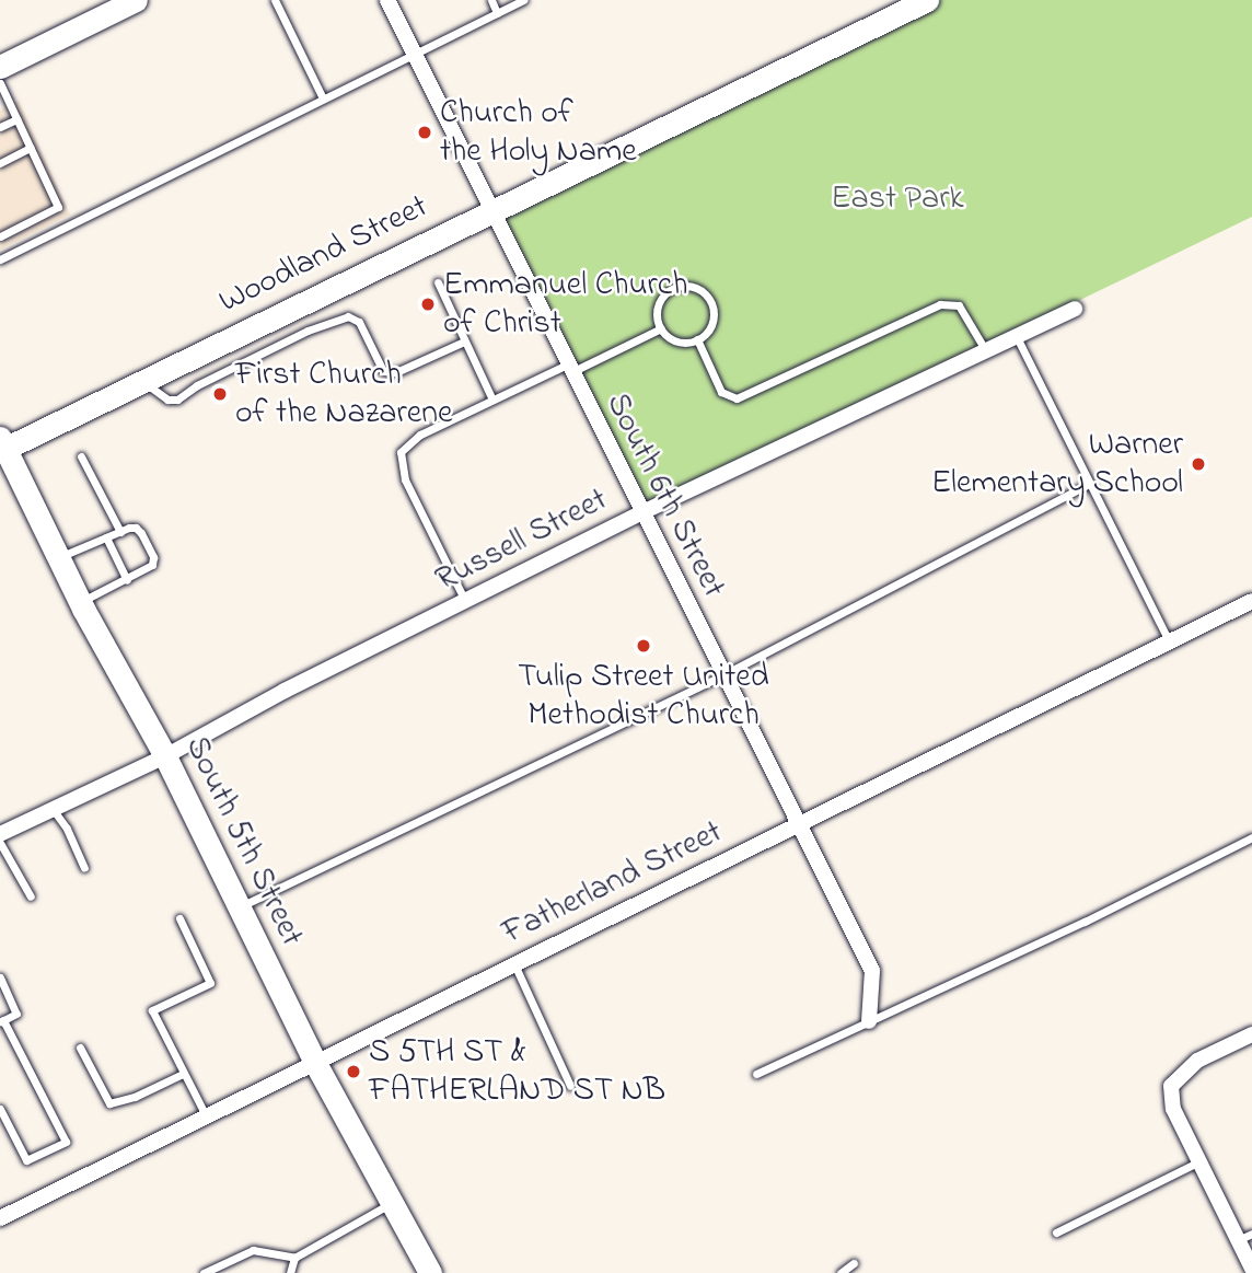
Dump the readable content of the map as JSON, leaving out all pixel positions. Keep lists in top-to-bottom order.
{
  "streets": {
    "main road": ["Woodland Street", "South 5th Street"],
    "street": ["South 6th Street", "Russell Street", "Fatherland Street"]
  },
  "crossings": [
    ["Woodland Street", "South 6th Street"],
    ["Woodland Street", "South 5th Street"],
    ["South 6th Street", "Russell Street"],
    ["South 6th Street", "Fatherland Street"],
    ["Russell Street", "South 5th Street"],
    ["South 5th Street", "Fatherland Street"]
  ],
  "parks": ["East Park"],
  "places": [
    "Church of the Holy Name",
    "Emmanuel Church of Christ",
    "First Church of the Nazarene",
    "Warner Elementary School",
    "Tulip Street United Methodist Church",
    "S 5TH ST & FATHERLAND ST NB"
  ]
}
